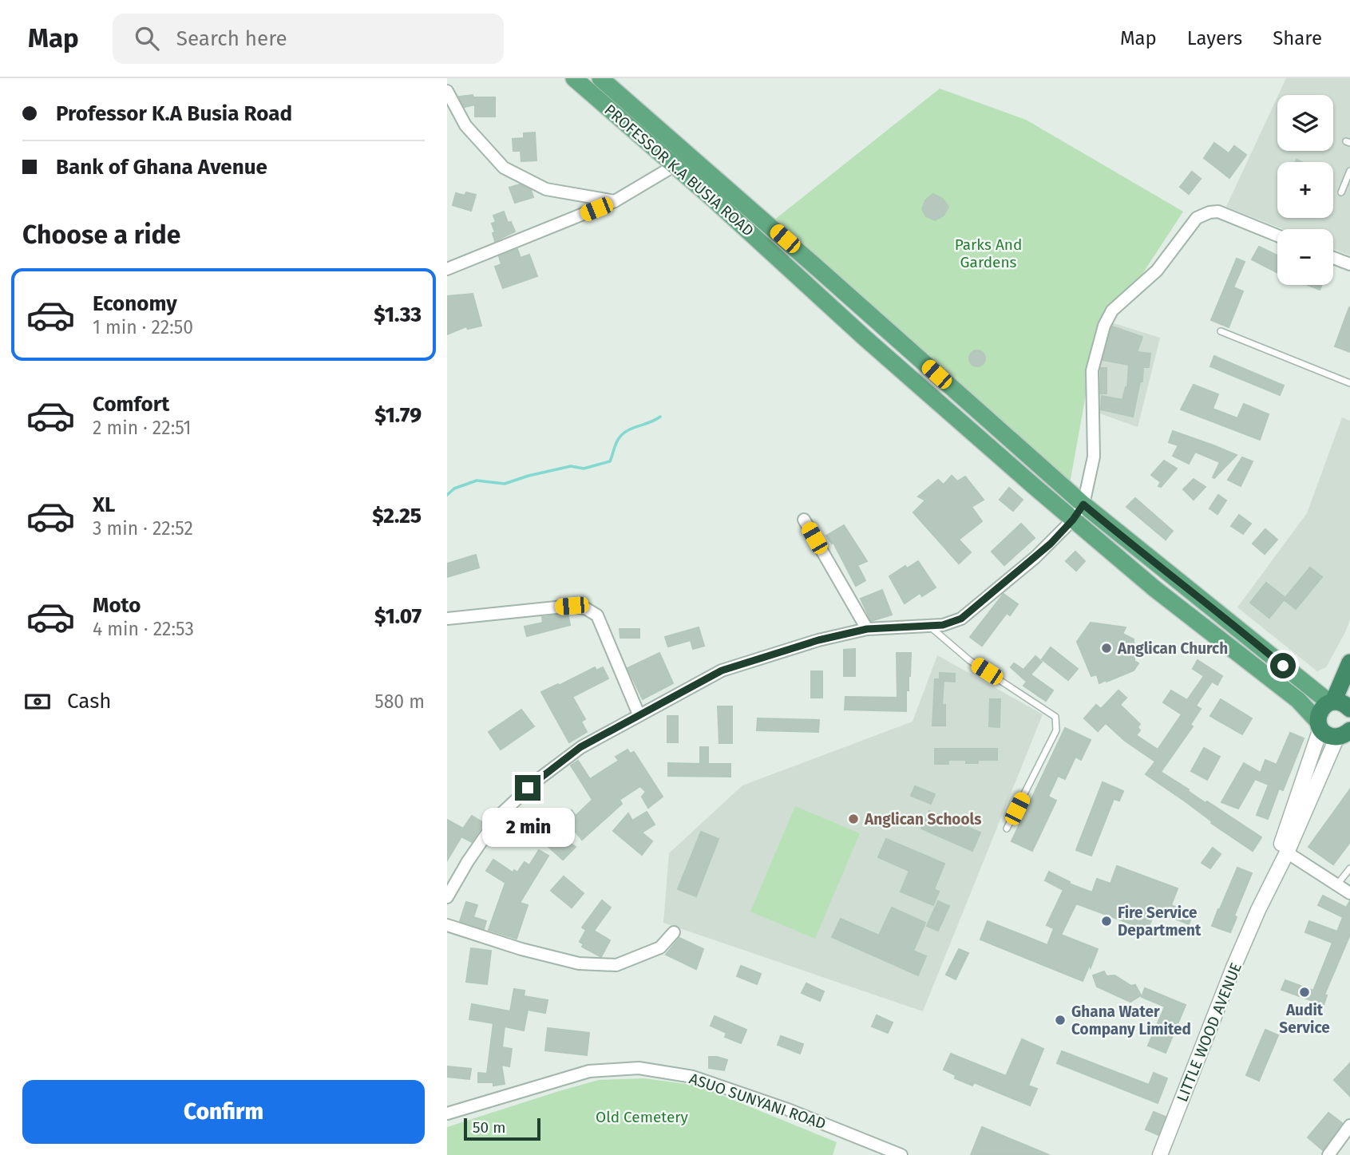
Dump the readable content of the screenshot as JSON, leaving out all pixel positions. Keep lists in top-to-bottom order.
{
  "streets": {
    "main road": ["PROFESSOR K.A BUSIA ROAD"],
    "street": ["LITTLE WOOD AVENUE", "ASUO SUNYANI ROAD"]
  },
  "crossings": [
    ["PROFESSOR K.A BUSIA ROAD", "LITTLE WOOD AVENUE"]
  ],
  "parks": ["Parks And Gardens", "Old Cemetery"],
  "places": [
    "Anglican Church",
    "Anglican Schools",
    "Fire Service Department",
    "Audit Service",
    "Ghana Water Company Limited"
  ],
  "scale_bar": "50 m",
  "page": {
    "header": "Map",
    "search": "Search here",
    "nav": ["Map", "Layers", "Share"],
    "banner": ["Professor K.A Busia Road", "Bank of Ghana Avenue"],
    "map_buttons": ["+", "−"],
    "heading": "Choose a ride",
    "list": [
      {
        "name": "Economy",
        "note": "1 min · 22:50",
        "value": "$1.33"
      },
      {
        "name": "Comfort",
        "note": "2 min · 22:51",
        "value": "$1.79"
      },
      {
        "name": "XL",
        "note": "3 min · 22:52",
        "value": "$2.25"
      },
      {
        "name": "Moto",
        "note": "4 min · 22:53",
        "value": "$1.07"
      }
    ],
    "pay": ["Cash", "580 m"],
    "bubble": "2 min",
    "buttons": "Confirm",
    "scale": "50 m"
  }
}
